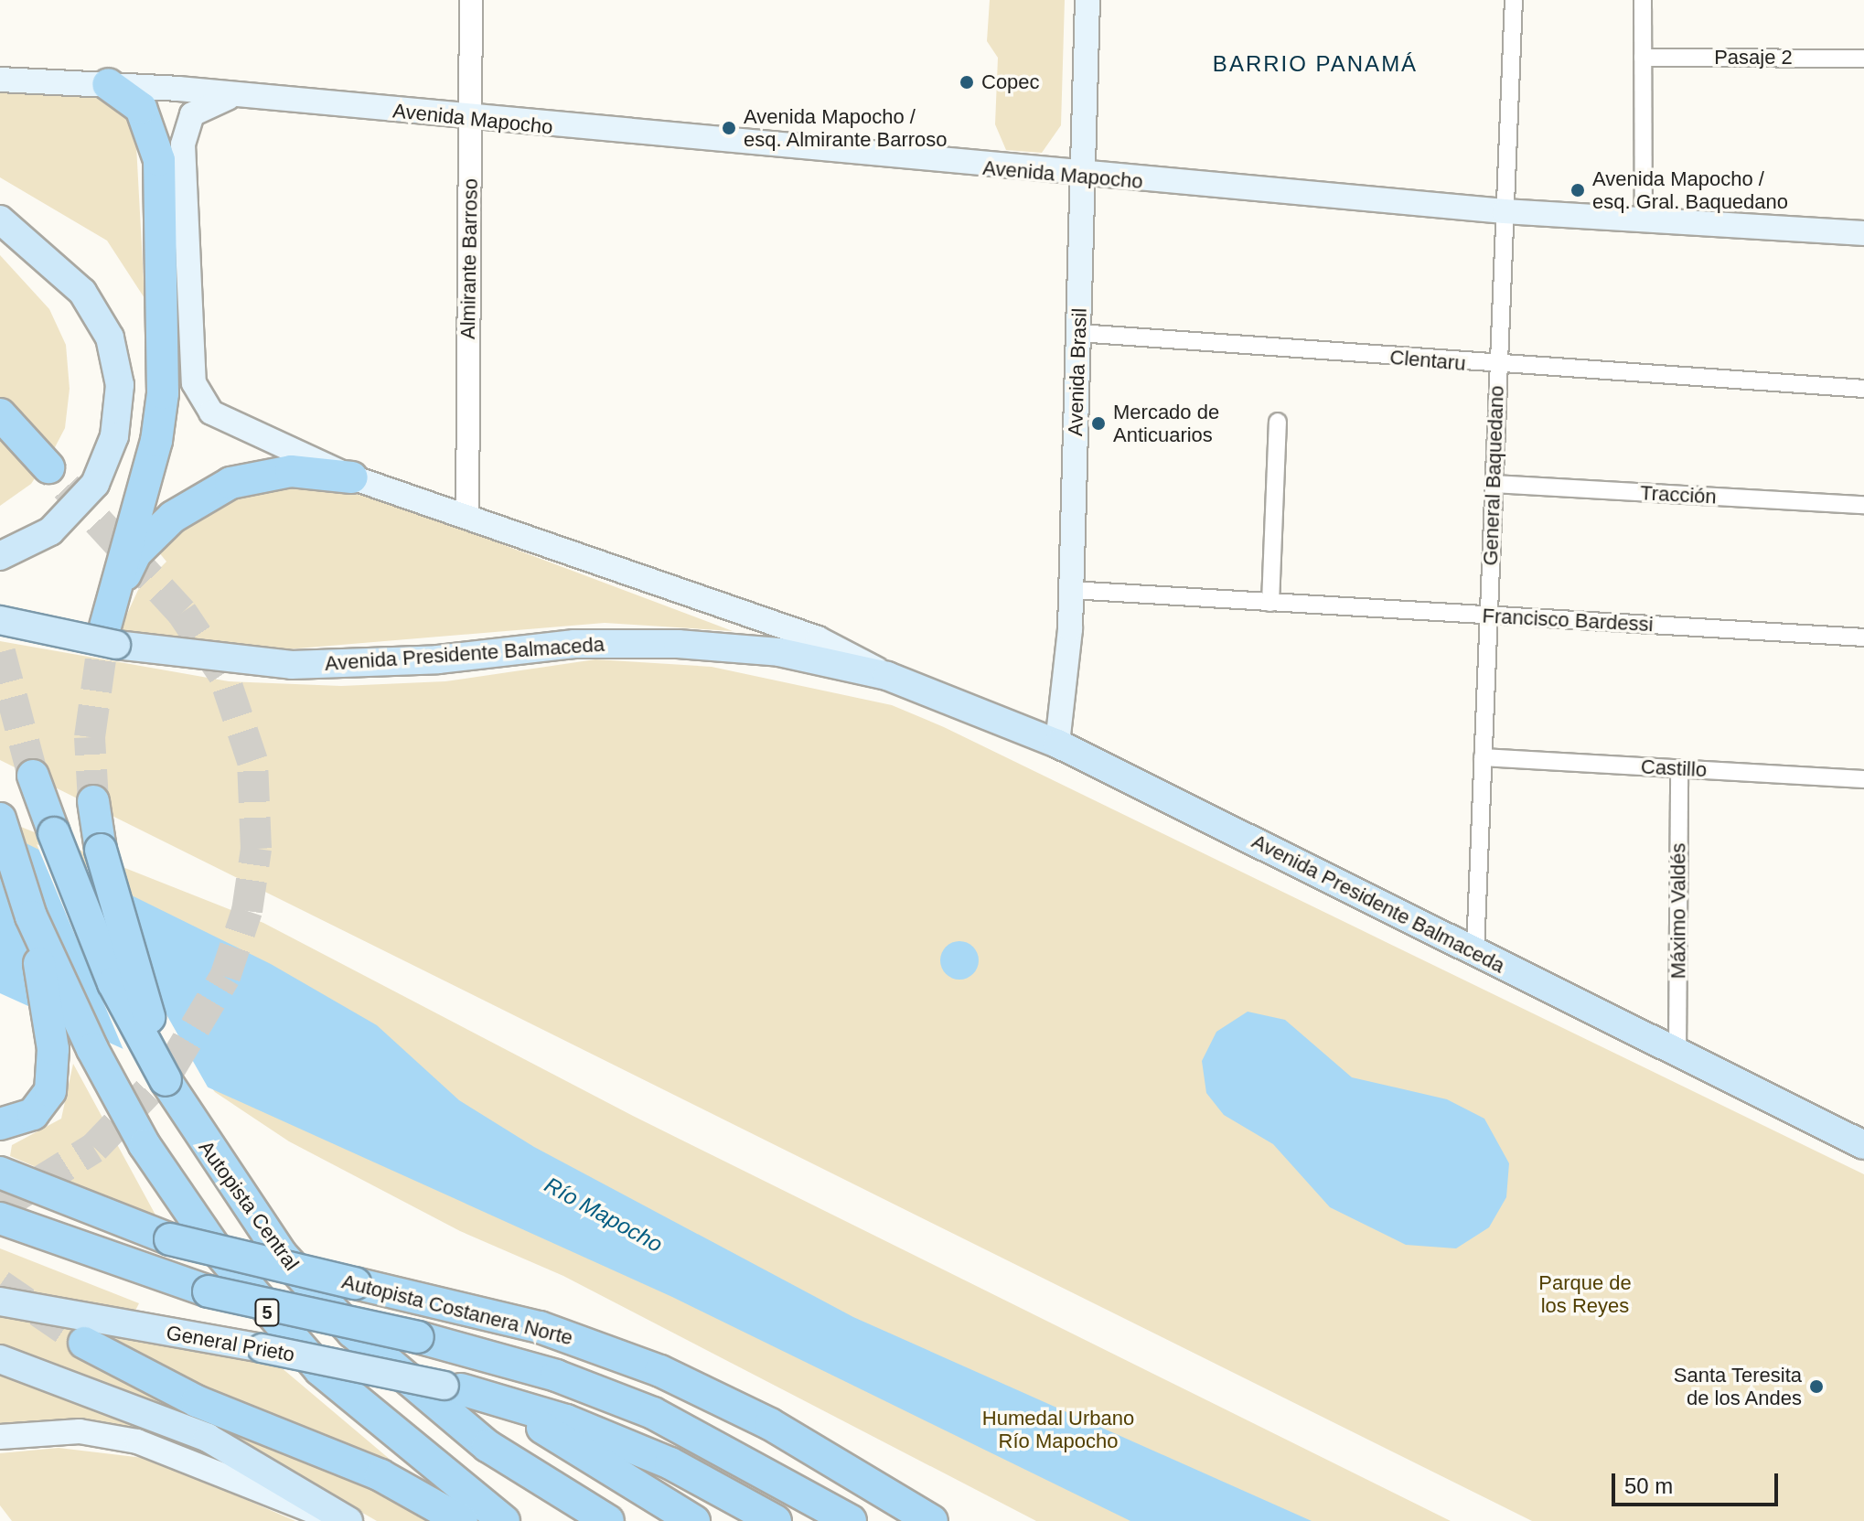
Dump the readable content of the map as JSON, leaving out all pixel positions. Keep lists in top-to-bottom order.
{
  "streets": {
    "highway": ["Autopista Central", "Autopista Costanera Norte", "5"],
    "main road": [
      "Avenida Mapocho",
      "Avenida Brasil",
      "Avenida Presidente Balmaceda",
      "General Prieto"
    ],
    "street": [
      "Pasaje 2",
      "Almirante Barroso",
      "Clentaru",
      "General Baquedano",
      "Tracción",
      "Francisco Bardessi",
      "Castillo",
      "Máximo Valdés"
    ]
  },
  "crossings": [
    ["Avenida Mapocho", "Almirante Barroso"],
    ["Avenida Mapocho", "Avenida Brasil"],
    ["Avenida Mapocho", "General Baquedano"],
    ["Avenida Mapocho", "Avenida Presidente Balmaceda"],
    ["Almirante Barroso", "Avenida Presidente Balmaceda"],
    ["Clentaru", "Avenida Brasil"],
    ["Clentaru", "General Baquedano"],
    ["Avenida Brasil", "Francisco Bardessi"],
    ["Avenida Brasil", "Avenida Presidente Balmaceda"],
    ["General Baquedano", "Tracción"],
    ["General Baquedano", "Francisco Bardessi"],
    ["General Baquedano", "Avenida Presidente Balmaceda"],
    ["General Baquedano", "Castillo"],
    ["Avenida Presidente Balmaceda", "Máximo Valdés"],
    ["Castillo", "Máximo Valdés"]
  ],
  "districts": ["BARRIO PANAMÁ"],
  "water": ["Río Mapocho"],
  "parks": ["Parque de los Reyes", "Humedal Urbano Río Mapocho"],
  "places": [
    "Copec",
    "Avenida Mapocho / esq. Almirante Barroso",
    "Avenida Mapocho / esq. Gral. Baquedano",
    "Mercado de Anticuarios",
    "Santa Teresita de los Andes"
  ],
  "scale_bar": "50 m"
}
